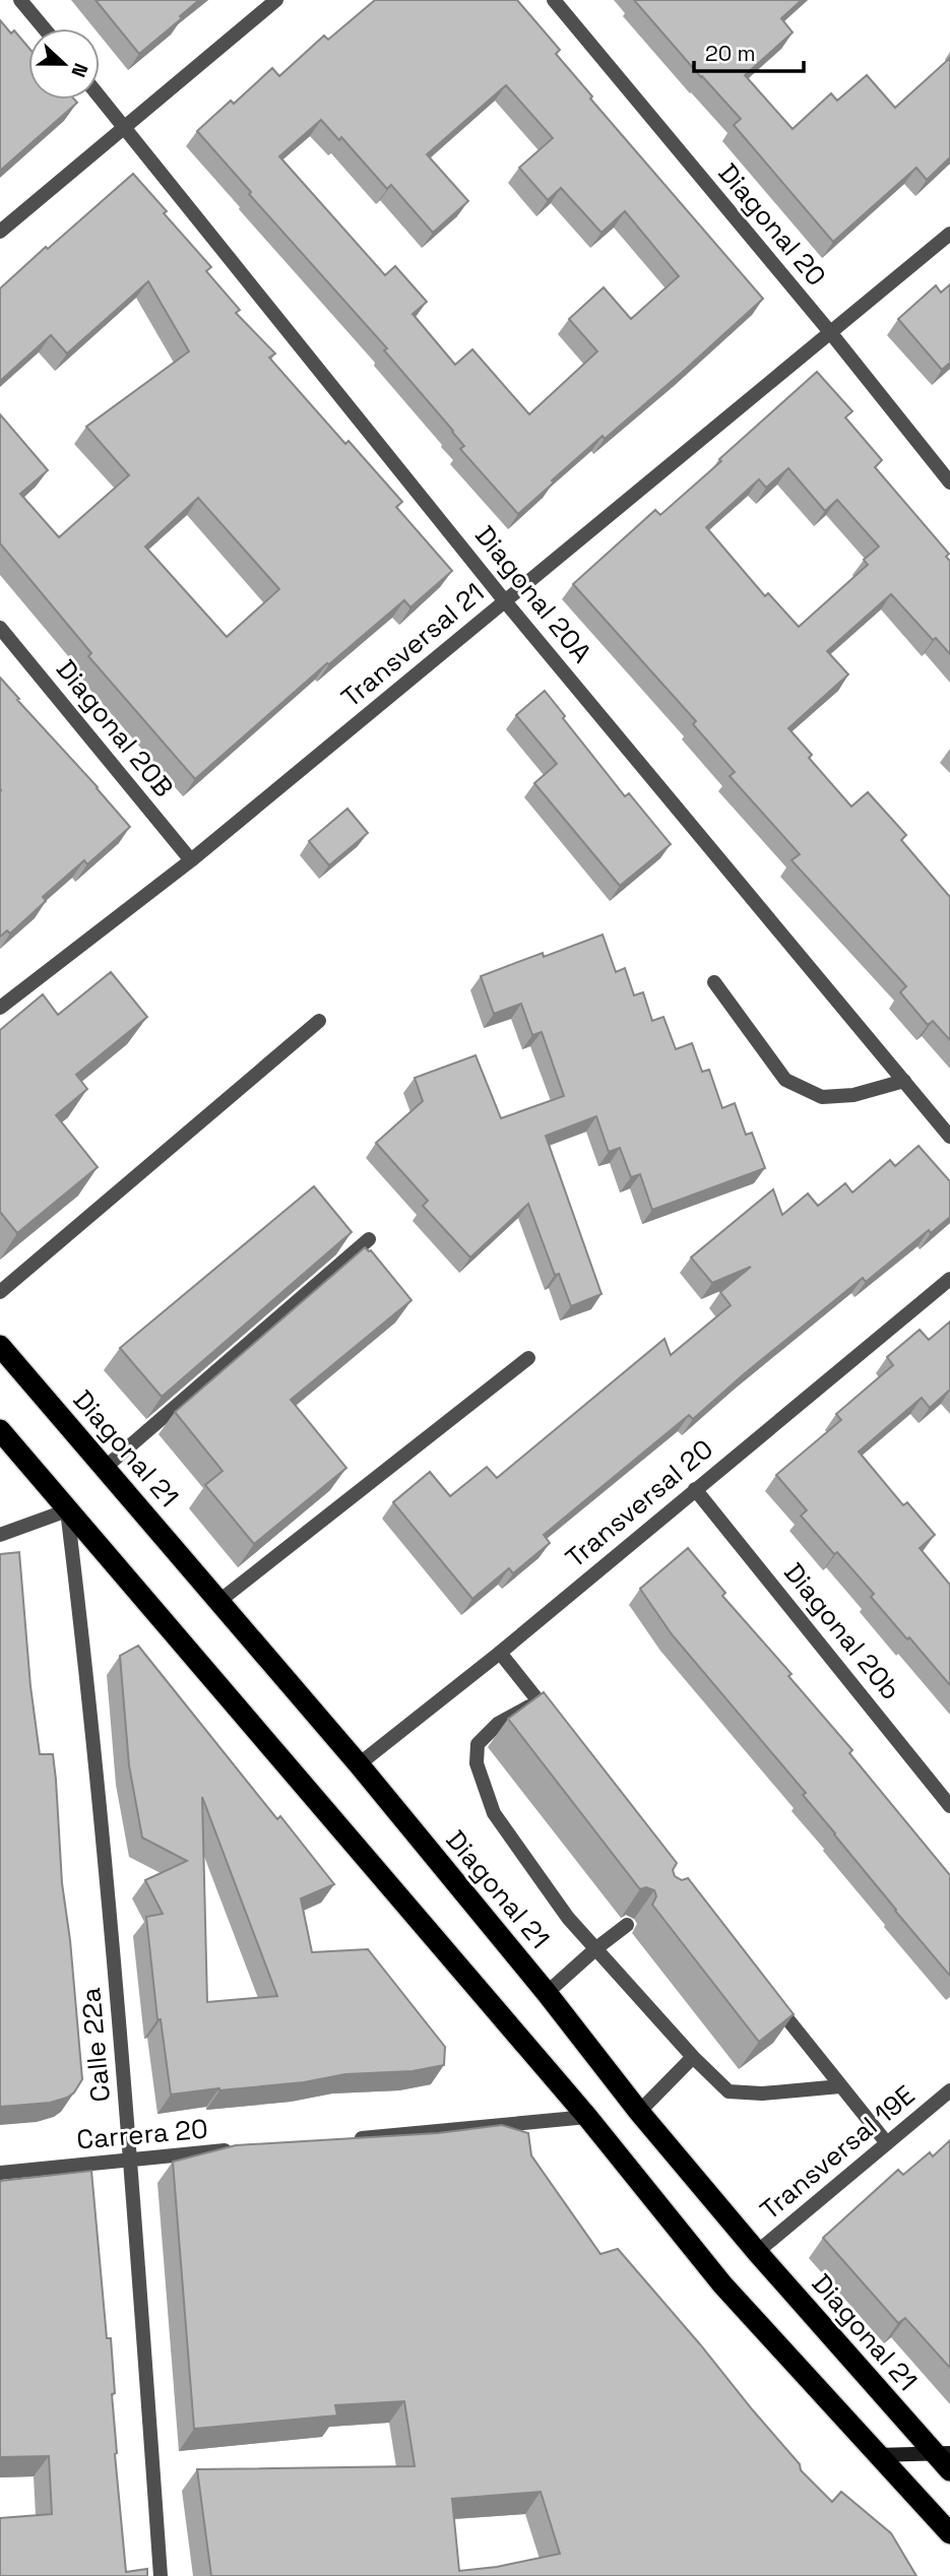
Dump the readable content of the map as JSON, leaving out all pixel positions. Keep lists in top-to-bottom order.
{
  "streets": {
    "highway": ["Diagonal 21"],
    "street": [
      "Diagonal 20",
      "Diagonal 20A",
      "Transversal 21",
      "Diagonal 20B",
      "Transversal 20",
      "Diagonal 20b",
      "Calle 22a",
      "Carrera 20",
      "Transversal 19E"
    ]
  },
  "crossings": [
    ["Diagonal 20", "Transversal 21"],
    ["Diagonal 20A", "Transversal 21"],
    ["Transversal 21", "Diagonal 20B"],
    ["Diagonal 21", "Transversal 20"],
    ["Diagonal 21", "Transversal 19E"],
    ["Transversal 20", "Diagonal 20b"],
    ["Calle 22a", "Carrera 20"]
  ],
  "scale_bar": "20 m",
  "north": "right"
}
